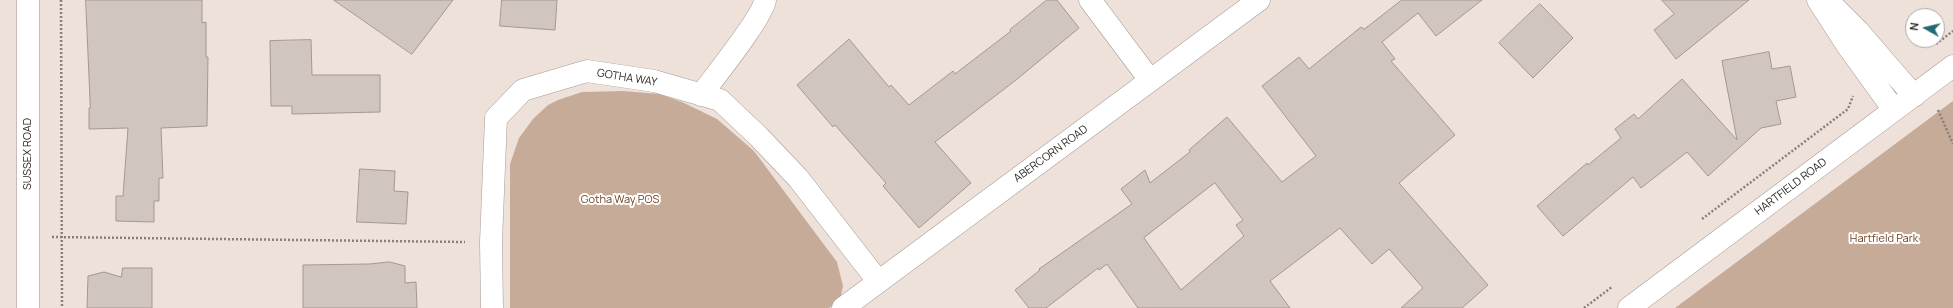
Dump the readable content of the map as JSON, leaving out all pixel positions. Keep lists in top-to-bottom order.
{
  "streets": {
    "street": [
      "GOTHA WAY",
      "SUSSEX ROAD",
      "ABERCORN ROAD",
      "HARTFIELD ROAD"
    ]
  },
  "crossings": [
    ["GOTHA WAY", "ABERCORN ROAD"]
  ],
  "parks": ["Gotha Way POS", "Hartfield Park"],
  "north": "left"
}
